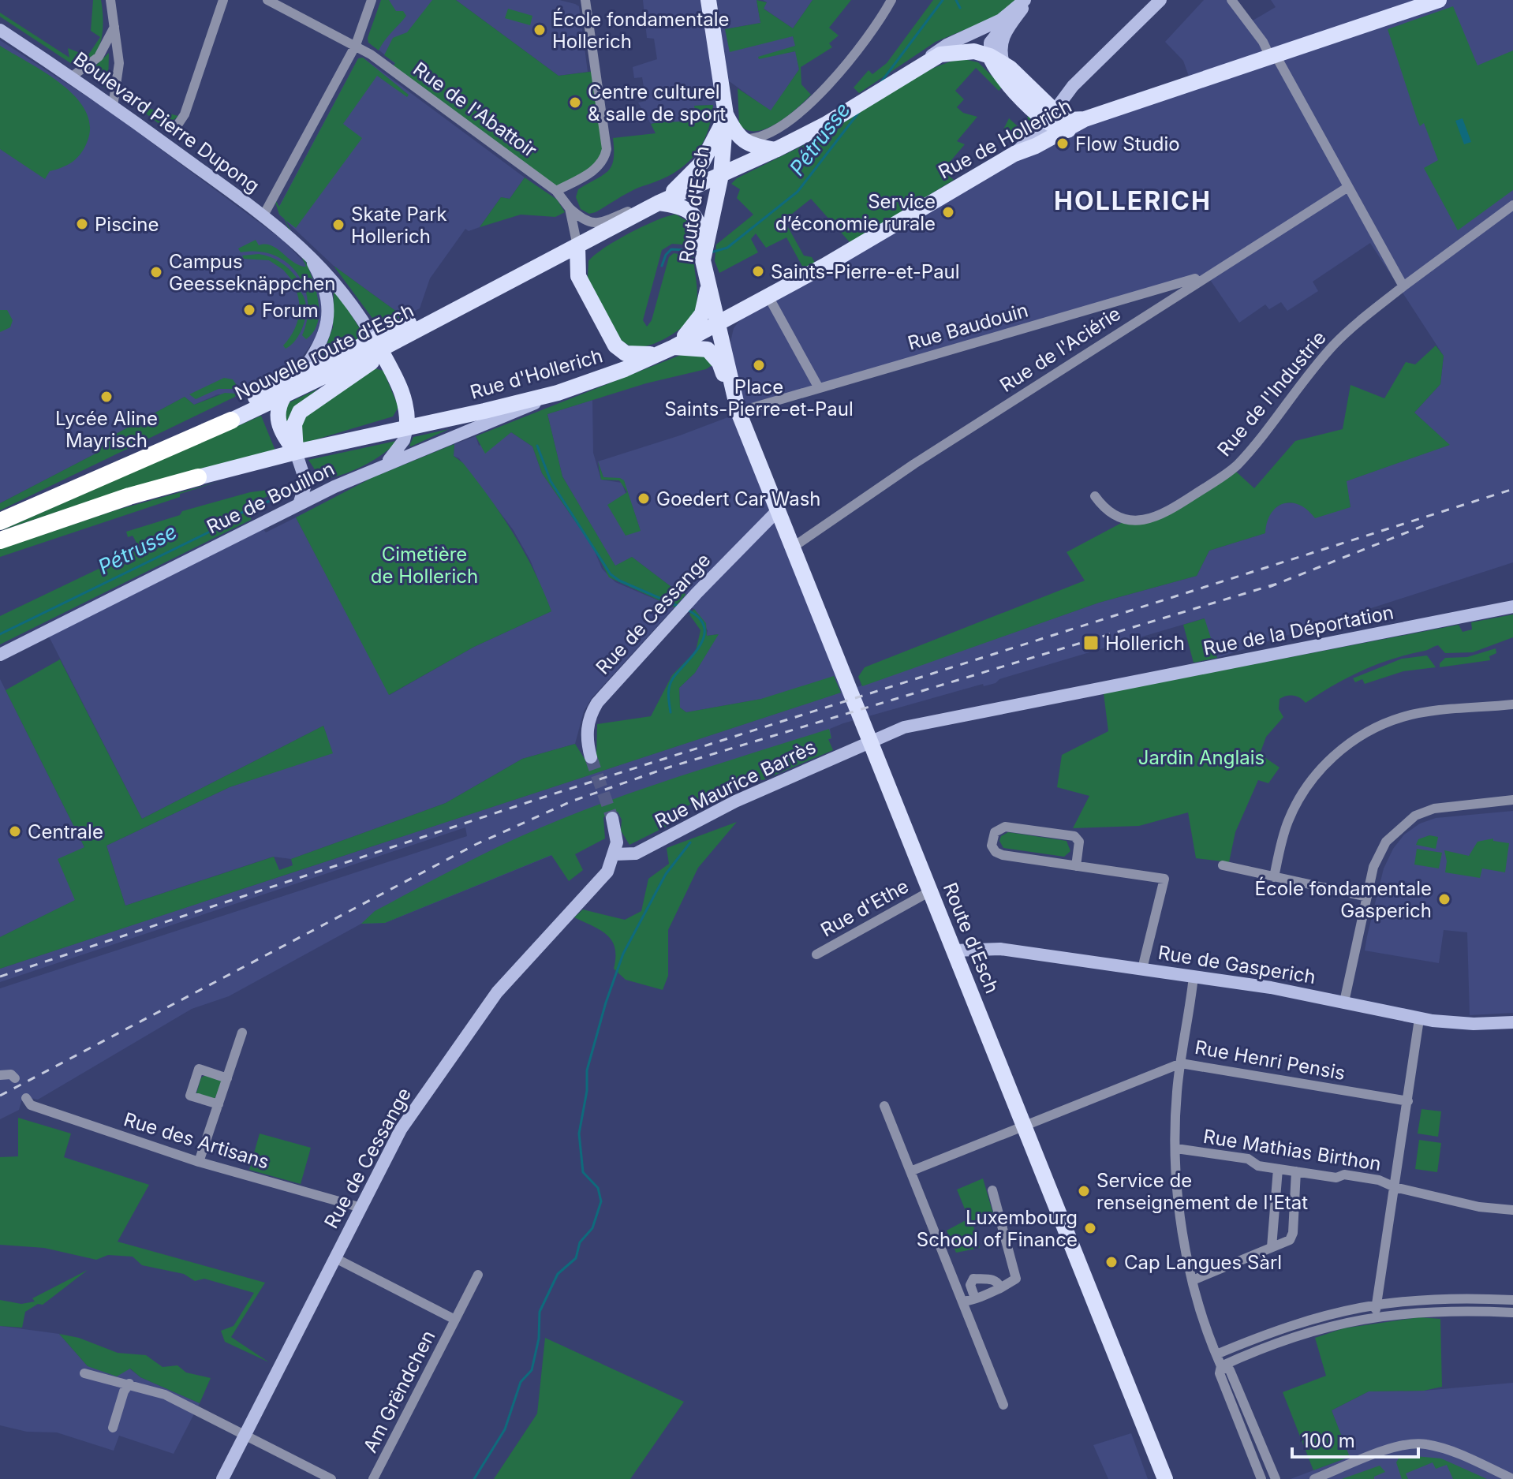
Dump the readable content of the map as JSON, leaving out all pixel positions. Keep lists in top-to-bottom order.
{
  "streets": {
    "highway": ["Nouvelle route d'Esch"],
    "main road": ["Rue de Hollerich", "Route d'Esch", "Rue d'Hollerich"],
    "street": [
      "Rue de l'Abattoir",
      "Boulevard Pierre Dupong",
      "Rue Baudouin",
      "Rue de l'Aciérie",
      "Rue de l'Industrie",
      "Rue de Bouillon",
      "Rue de Cessange",
      "Rue de la Déportation",
      "Rue Maurice Barrès",
      "Rue d'Ethe",
      "Rue de Gasperich",
      "Rue Henri Pensis",
      "Rue des Artisans",
      "Rue Mathias Birthon",
      "Am Grëndchen"
    ]
  },
  "crossings": [
    ["Rue de l'Abattoir", "Nouvelle route d'Esch"],
    ["Boulevard Pierre Dupong", "Nouvelle route d'Esch"],
    ["Rue de Hollerich", "Route d'Esch"],
    ["Route d'Esch", "Rue Baudouin"],
    ["Route d'Esch", "Rue de l'Aciérie"],
    ["Route d'Esch", "Nouvelle route d'Esch"],
    ["Route d'Esch", "Rue d'Hollerich"],
    ["Route d'Esch", "Rue de Cessange"],
    ["Route d'Esch", "Rue de la Déportation"],
    ["Route d'Esch", "Rue Maurice Barrès"],
    ["Route d'Esch", "Rue d'Ethe"],
    ["Route d'Esch", "Rue de Gasperich"],
    ["Route d'Esch", "Rue Henri Pensis"],
    ["Rue Baudouin", "Rue de l'Aciérie"],
    ["Nouvelle route d'Esch", "Rue d'Hollerich"],
    ["Rue d'Hollerich", "Rue de Bouillon"],
    ["Rue de Cessange", "Rue Maurice Barrès"],
    ["Rue de Cessange", "Rue des Artisans"],
    ["Rue de Cessange", "Am Grëndchen"],
    ["Rue de la Déportation", "Rue Maurice Barrès"]
  ],
  "districts": ["HOLLERICH"],
  "water": ["Pétrusse"],
  "parks": ["Cimetière de Hollerich", "Jardin Anglais"],
  "places": {
    "other": [
      "École fondamentale Hollerich",
      "Centre culturel & salle de sport",
      "Flow Studio",
      "Service d’économie rurale",
      "Piscine",
      "Skate Park Hollerich",
      "Saints-Pierre-et-Paul",
      "Campus Geesseknäppchen",
      "Forum",
      "Place Saints-Pierre-et-Paul",
      "Lycée Aline Mayrisch",
      "Goedert Car Wash",
      "Centrale",
      "École fondamentale Gasperich",
      "Service de renseignement de l'Etat",
      "Luxembourg School of Finance",
      "Cap Langues Sàrl"
    ],
    "transit": ["Hollerich"]
  },
  "scale_bar": "100 m"
}
